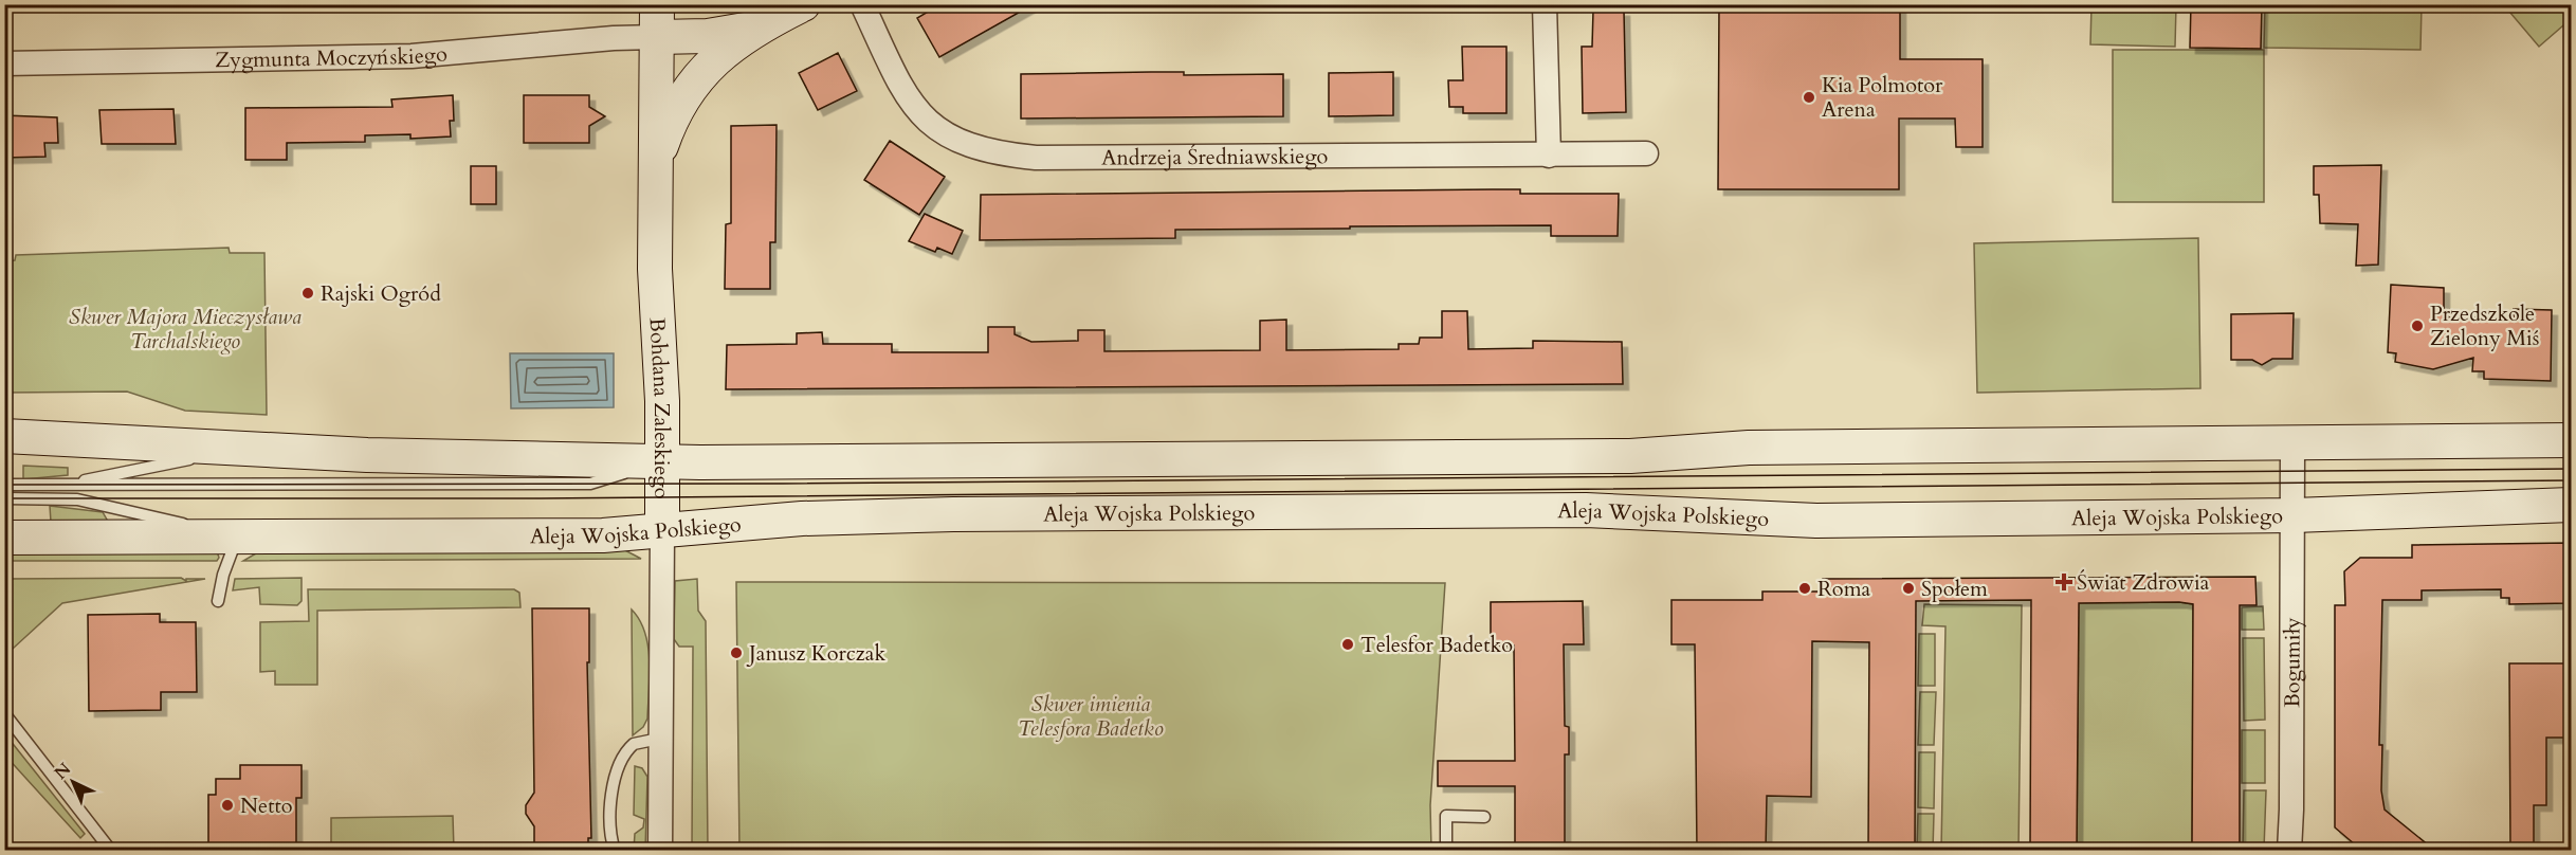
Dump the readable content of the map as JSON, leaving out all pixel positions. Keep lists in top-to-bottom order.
{
  "streets": {
    "main road": ["Bohdana Zaleskiego", "Aleja Wojska Polskiego"],
    "street": ["Zygmunta Moczyńskiego", "Andrzeja Średniawskiego", "Bogumiły"]
  },
  "crossings": [
    ["Zygmunta Moczyńskiego", "Bohdana Zaleskiego"],
    ["Bohdana Zaleskiego", "Aleja Wojska Polskiego"],
    ["Aleja Wojska Polskiego", "Bogumiły"]
  ],
  "parks": ["Skwer Majora Mieczysława Tarchalskiego", "Skwer imienia Telesfora Badetko"],
  "places": {
    "other": [
      "Kia Polmotor Arena",
      "Rajski Ogród",
      "Przedszkole Zielony Miś",
      "Roma",
      "Społem",
      "Telesfor Badetko",
      "Janusz Korczak",
      "Netto"
    ],
    "health": ["Świat Zdrowia"]
  },
  "north": "top left"
}
